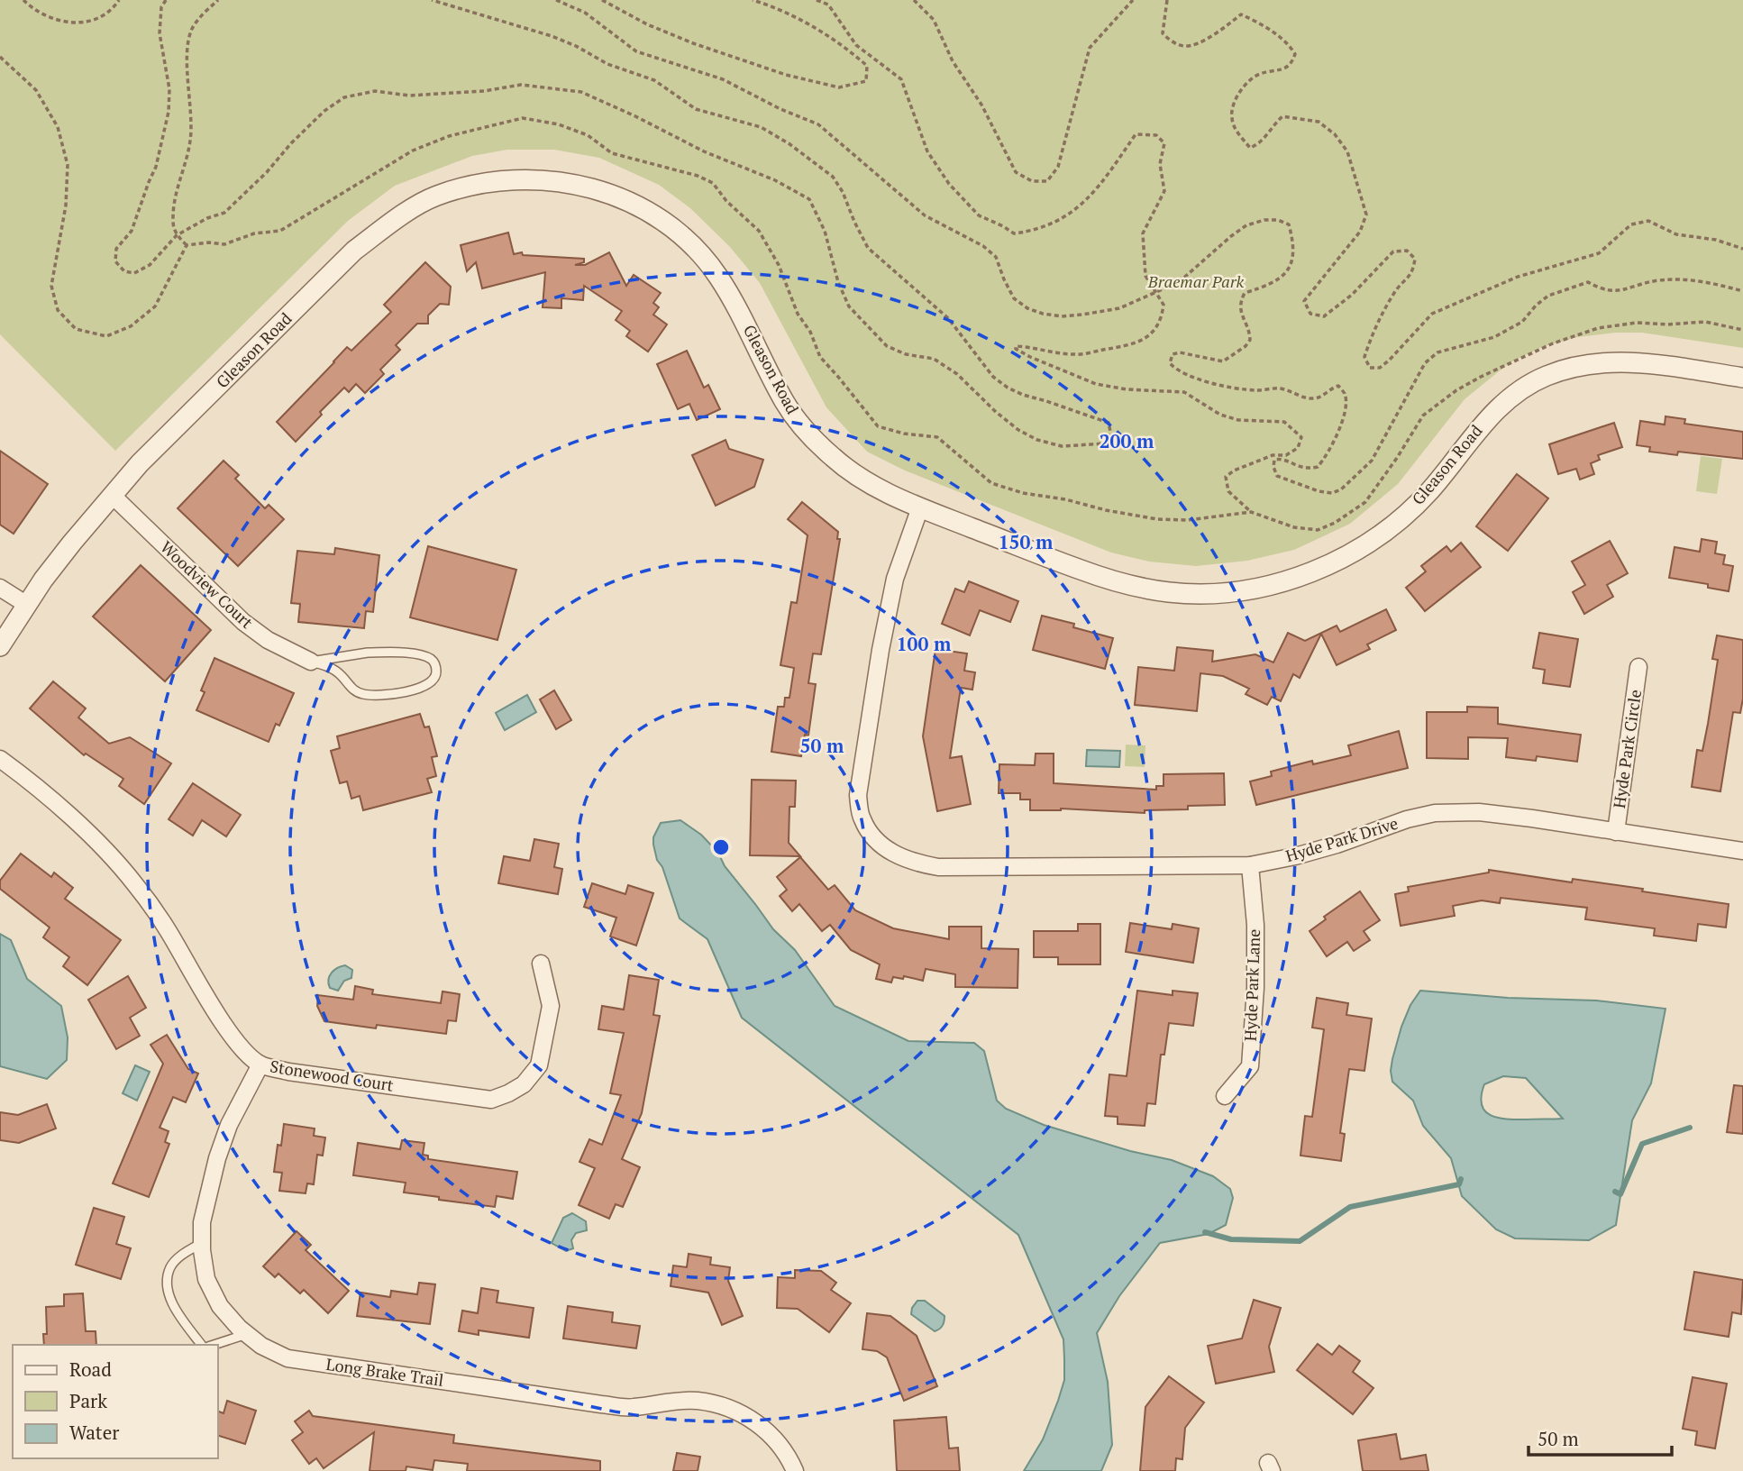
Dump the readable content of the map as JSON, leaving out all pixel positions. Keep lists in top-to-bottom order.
{
  "streets": {
    "street": [
      "Gleason Road",
      "Woodview Court",
      "Hyde Park Circle",
      "Hyde Park Drive",
      "Hyde Park Lane",
      "Stonewood Court",
      "Long Brake Trail"
    ]
  },
  "crossings": [
    ["Gleason Road", "Woodview Court"],
    ["Gleason Road", "Hyde Park Drive"],
    ["Hyde Park Circle", "Hyde Park Drive"],
    ["Hyde Park Drive", "Hyde Park Lane"],
    ["Stonewood Court", "Long Brake Trail"]
  ],
  "parks": ["Braemar Park"],
  "legend": ["Road", "Park", "Water"],
  "scale_bar": "50 m",
  "rings": [
    "200 m",
    "150 m",
    "100 m",
    "50 m"
  ]
}
